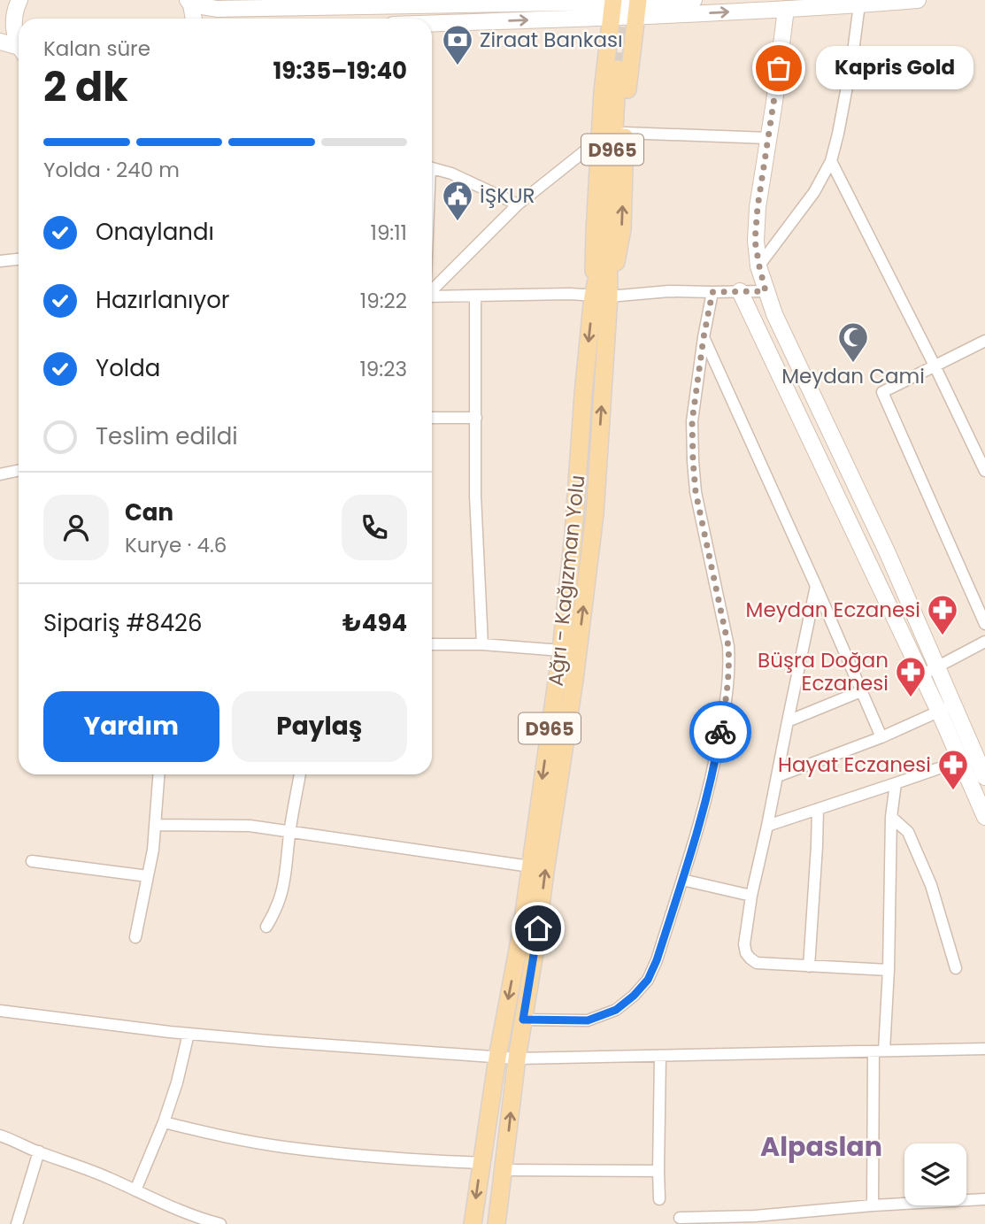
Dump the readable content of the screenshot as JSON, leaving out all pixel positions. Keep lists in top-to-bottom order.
{
  "streets": {
    "main road": ["D965", "Ağrı - Kağızman Yolu"]
  },
  "districts": ["Alpaslan"],
  "places": {
    "bank": ["Ziraat Bankası"],
    "other": ["Kapris Gold"],
    "public building": ["İŞKUR"],
    "mosque": ["Meydan Cami"],
    "pharmacy": ["Meydan Eczanesi", "Büşra Doğan Eczanesi", "Hayat Eczanesi"]
  },
  "page": {
    "heading": ["2 dk", "Kalan süre", "19:35–19:40"],
    "panel": [
      "Can",
      "Kurye · 4.6",
      "Sipariş #8426",
      "₺494"
    ],
    "bubble": "Kapris Gold",
    "bar": "Yolda · 240 m",
    "list": [
      ["Onaylandı", "19:11"],
      ["Hazırlanıyor", "19:22"],
      ["Yolda", "19:23"],
      "Teslim edildi"
    ],
    "buttons": ["Yardım", "Paylaş"]
  }
}
